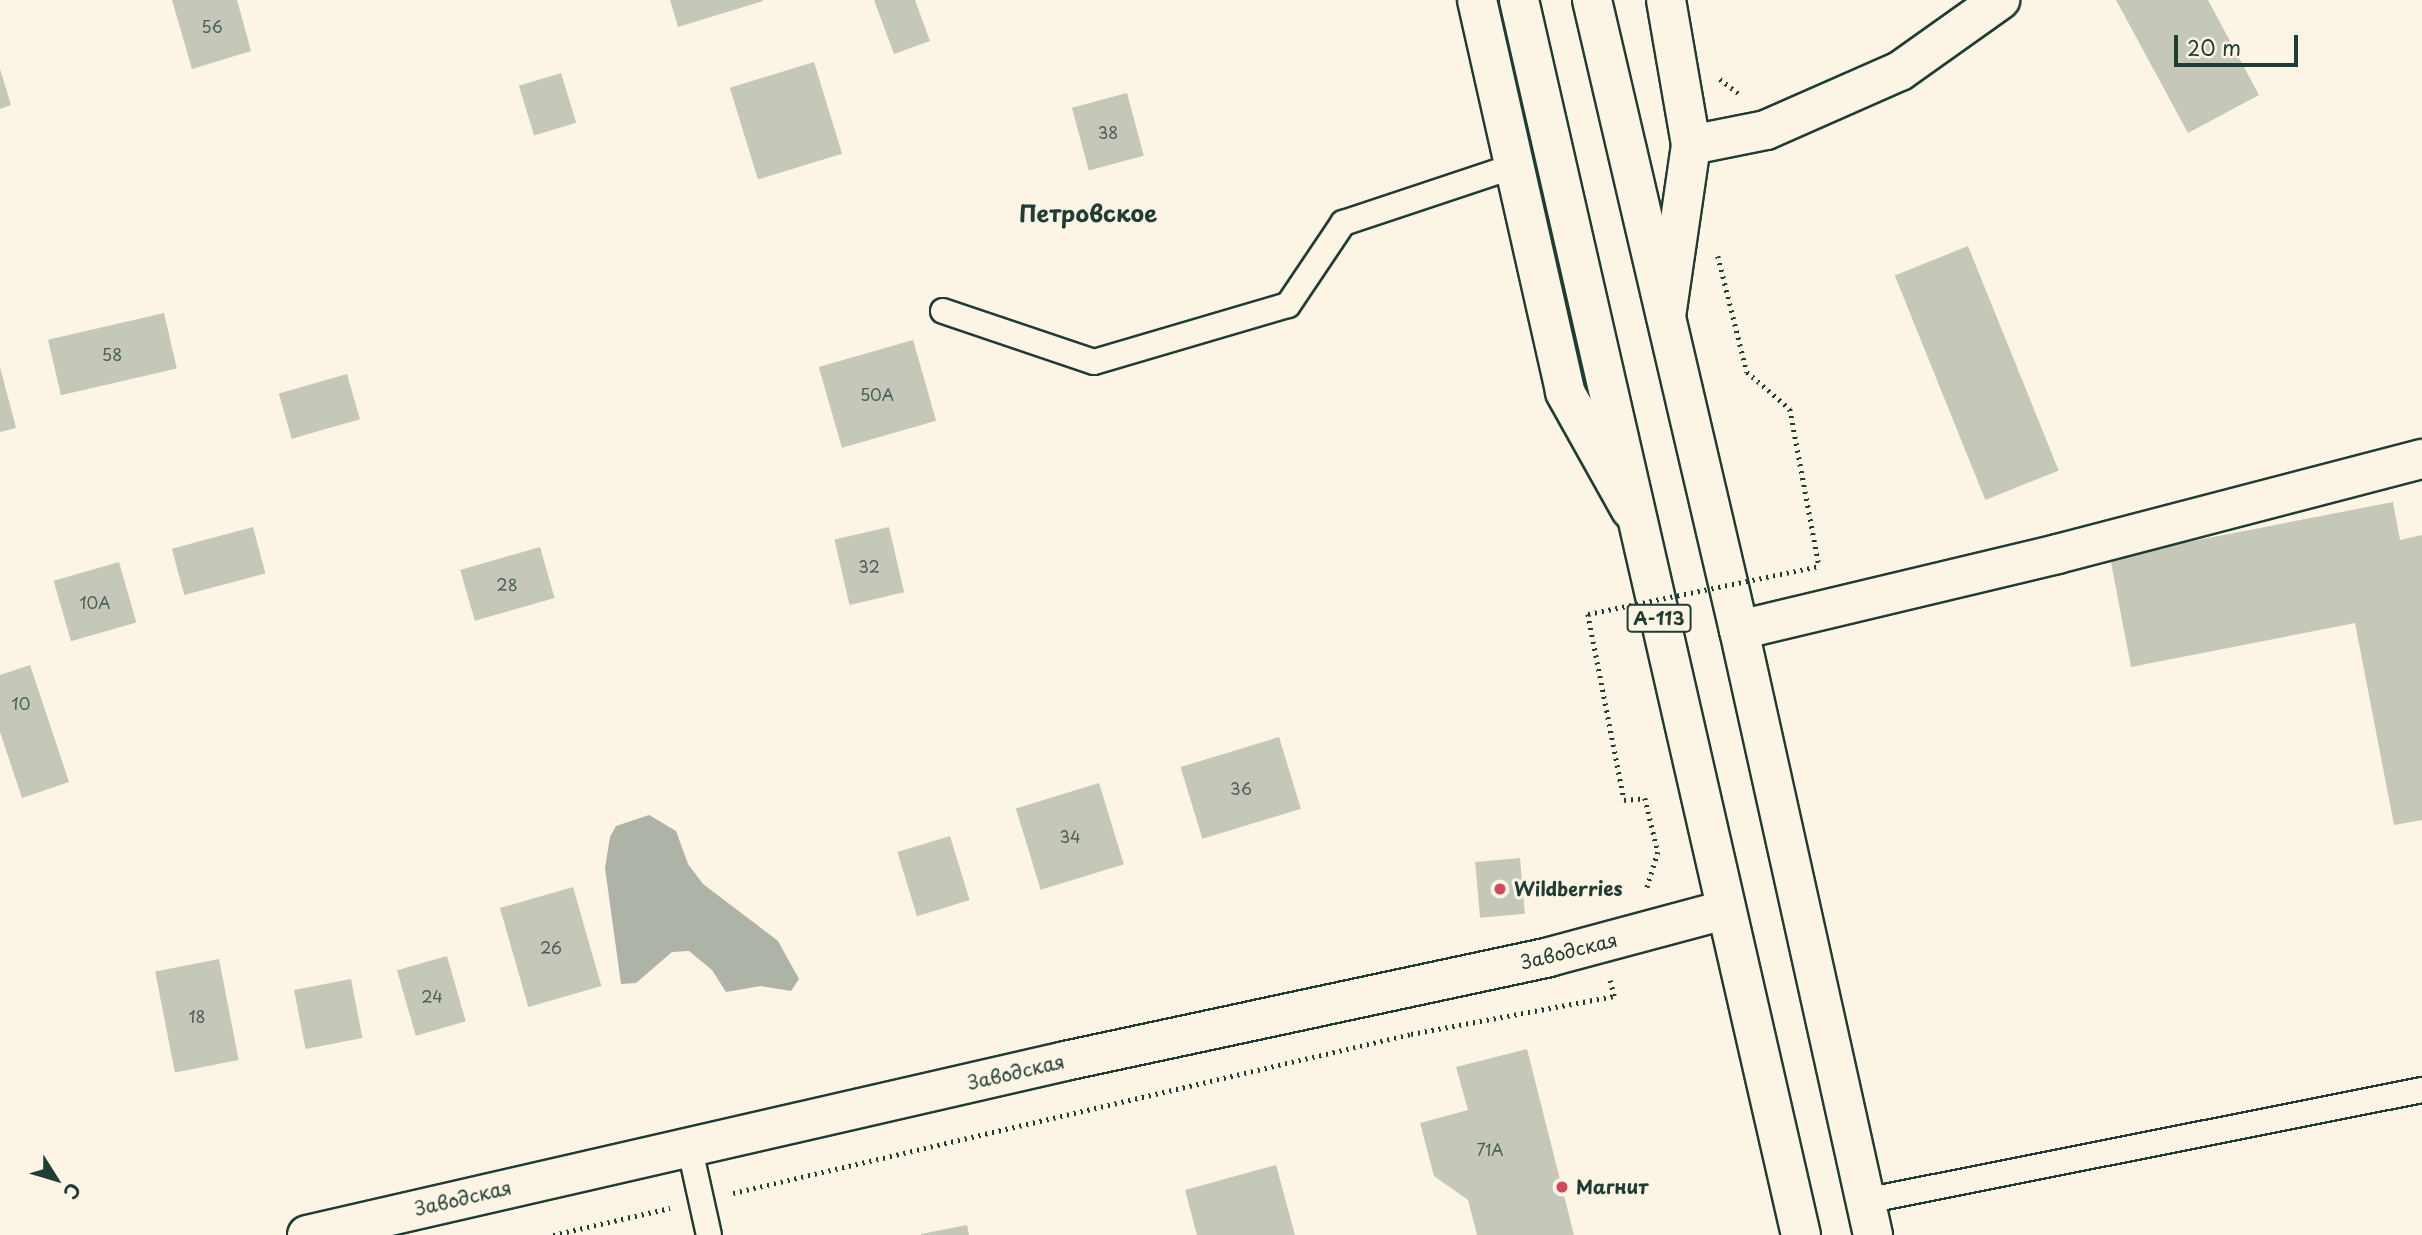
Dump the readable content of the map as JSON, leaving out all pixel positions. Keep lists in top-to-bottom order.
{
  "streets": {
    "main road": ["А-113", "Заводская"]
  },
  "crossings": [
    ["А-113", "Заводская"]
  ],
  "districts": ["Петровское"],
  "places": ["Wildberries", "Магнит"],
  "house_numbers": [
    "56",
    "38",
    "58",
    "50А",
    "32",
    "28",
    "10А",
    "10",
    "36",
    "34",
    "26",
    "24",
    "18",
    "71А"
  ],
  "scale_bar": "20 m",
  "north": "bottom right"
}
